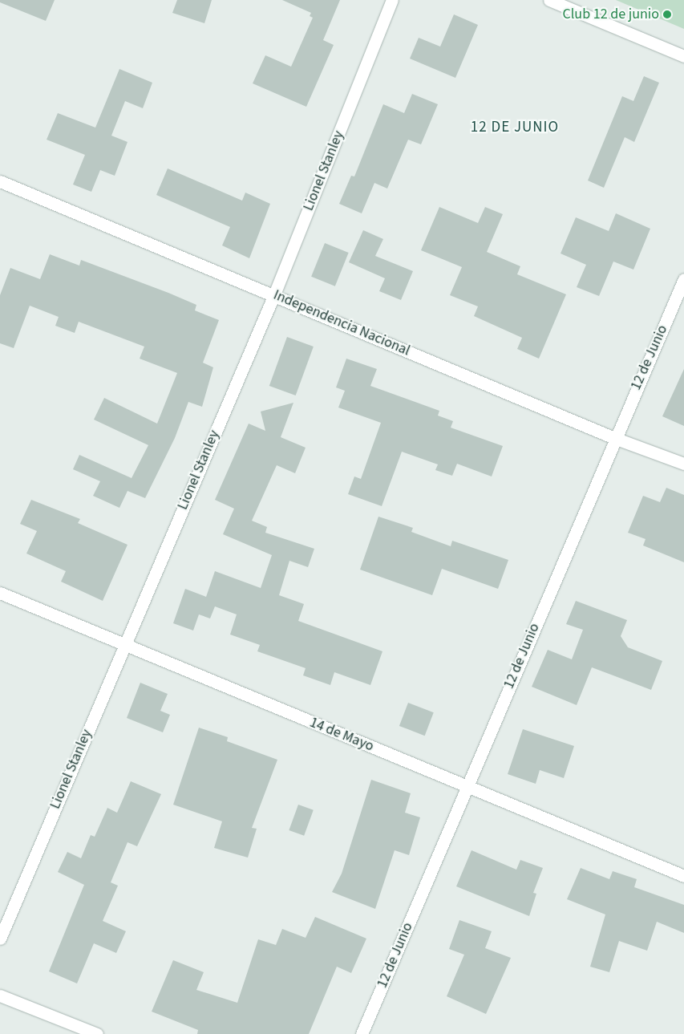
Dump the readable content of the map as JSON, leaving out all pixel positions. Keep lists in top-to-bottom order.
{
  "streets": {
    "street": [
      "Lionel Stanley",
      "Independencia Nacional",
      "12 de Junio",
      "14 de Mayo"
    ]
  },
  "crossings": [
    ["Lionel Stanley", "Independencia Nacional"],
    ["Lionel Stanley", "14 de Mayo"],
    ["Independencia Nacional", "12 de Junio"],
    ["12 de Junio", "14 de Mayo"]
  ],
  "districts": ["12 DE JUNIO"],
  "places": ["Club 12 de junio"]
}
